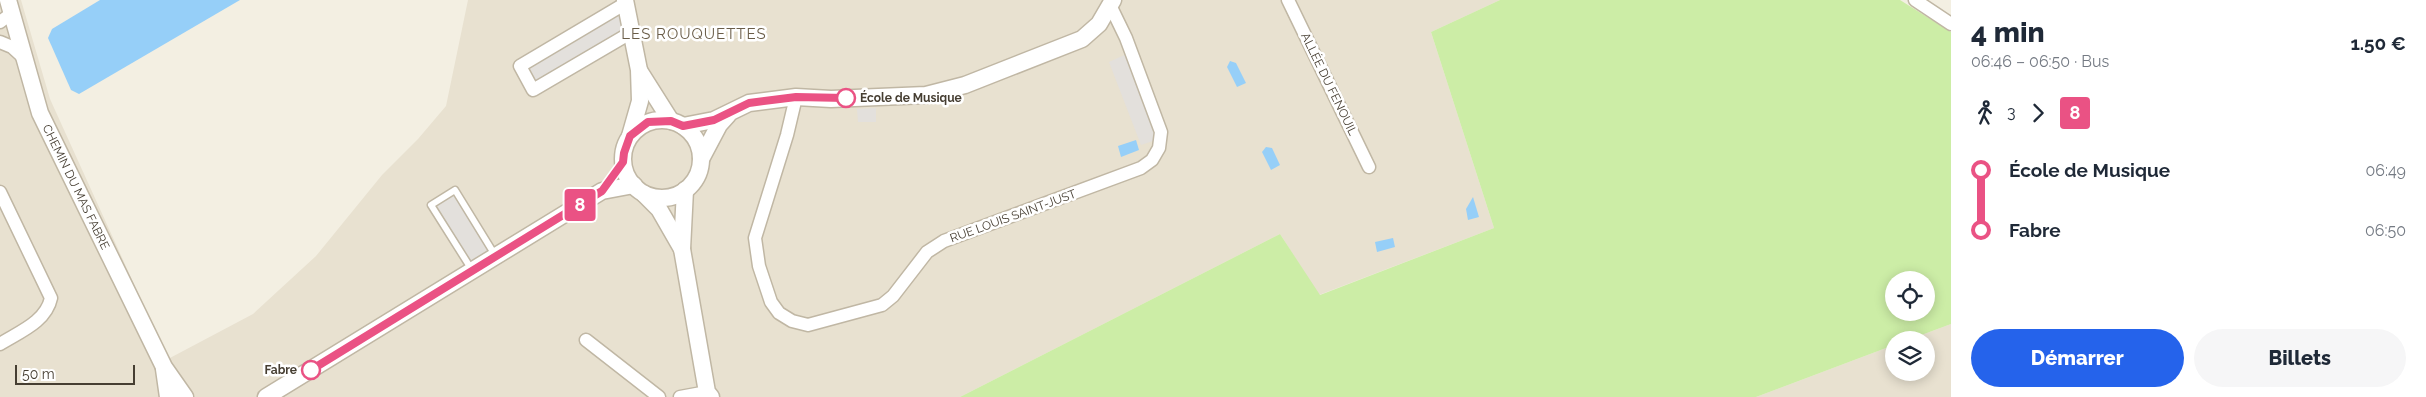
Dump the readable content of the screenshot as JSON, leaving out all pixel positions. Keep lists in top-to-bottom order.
{
  "streets": {
    "street": ["ALLÉE DU FENOUIL", "CHEMIN DU MAS FABRE", "RUE LOUIS SAINT-JUST"]
  },
  "districts": ["LES ROUQUETTES"],
  "places": ["École de Musique", "Fabre"],
  "lines": ["bus line 8"],
  "scale_bar": "50 m",
  "page": {
    "on_map": "8",
    "heading": ["4 min", "06:46 – 06:50 · Bus", "1.50 €"],
    "legs": ["3", "8"],
    "list": [
      {
        "name": "École de Musique",
        "value": "06:49"
      },
      {
        "name": "Fabre",
        "value": "06:50"
      }
    ],
    "buttons": ["Démarrer", "Billets"],
    "scale": "50 m"
  }
}
